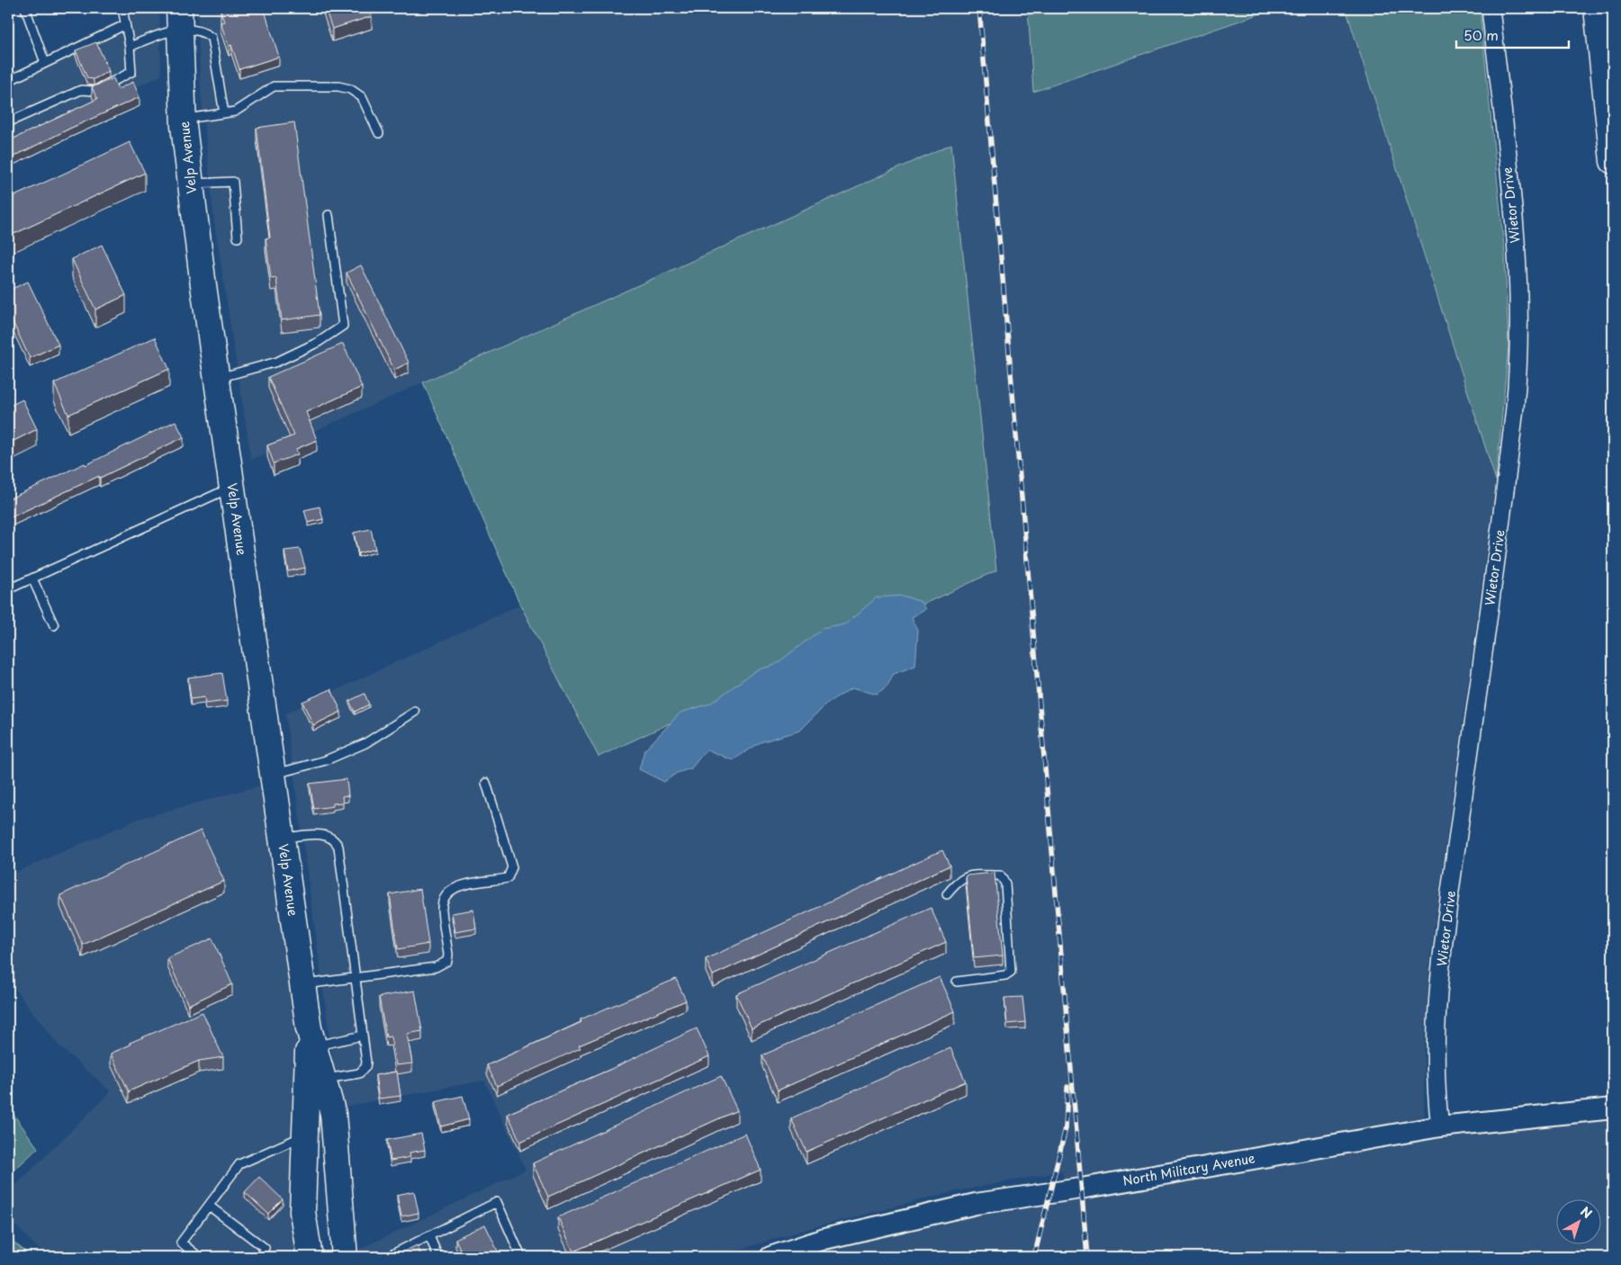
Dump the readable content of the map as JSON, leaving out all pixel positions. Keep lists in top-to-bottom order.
{
  "streets": {
    "main road": ["Velp Avenue"],
    "street": ["Wietor Drive", "North Military Avenue"]
  },
  "crossings": [
    ["Wietor Drive", "North Military Avenue"]
  ],
  "scale_bar": "50 m",
  "north": "top right"
}
